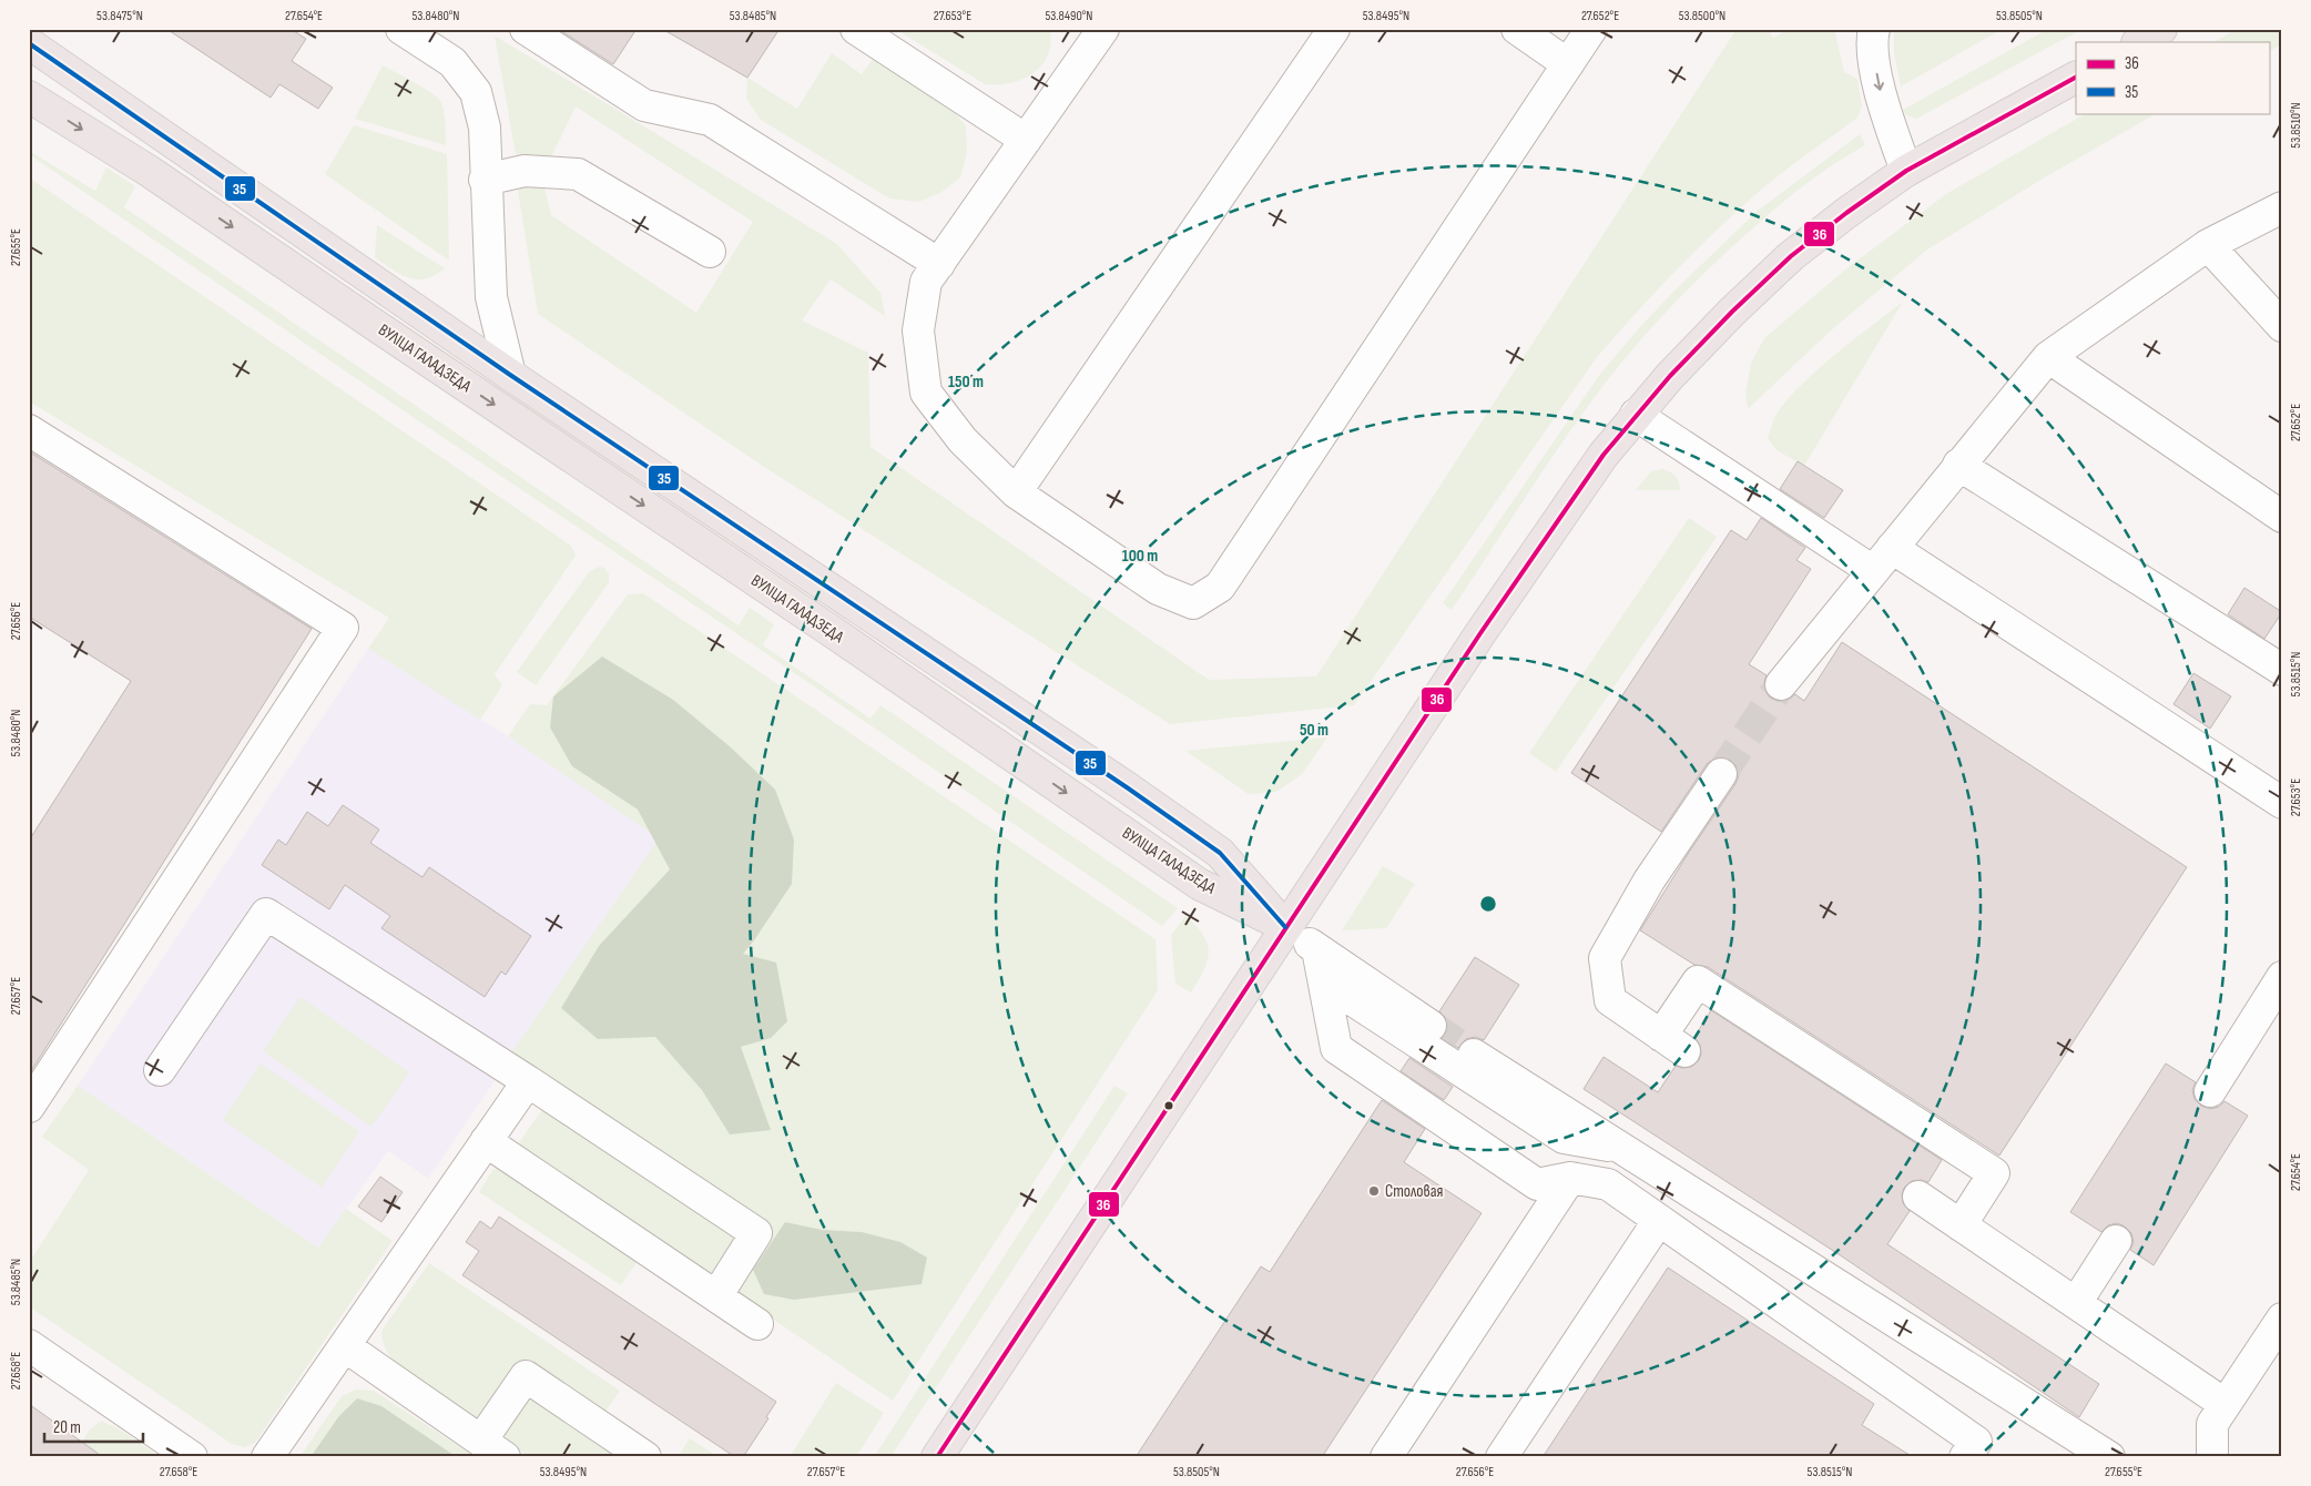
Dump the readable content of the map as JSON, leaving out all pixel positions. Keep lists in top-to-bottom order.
{
  "streets": {
    "main road": ["ВУЛІЦА ГАЛАДЗЕДА"]
  },
  "places": ["Столовая"],
  "lines": ["transit line 35", "transit line 36"],
  "legend": ["36", "35"],
  "scale_bar": "20 m",
  "coordinates": [
    "53.8475°N",
    "27.654°E",
    "53.8480°N",
    "53.8485°N",
    "27.653°E",
    "53.8490°N",
    "53.8495°N",
    "27.652°E",
    "53.8500°N",
    "53.8505°N",
    "53.8510°N",
    "27.655°E",
    "27.656°E",
    "53.8515°N",
    "27.657°E",
    "27.658°E"
  ],
  "rings": ["150 m", "100 m", "50 m"]
}
